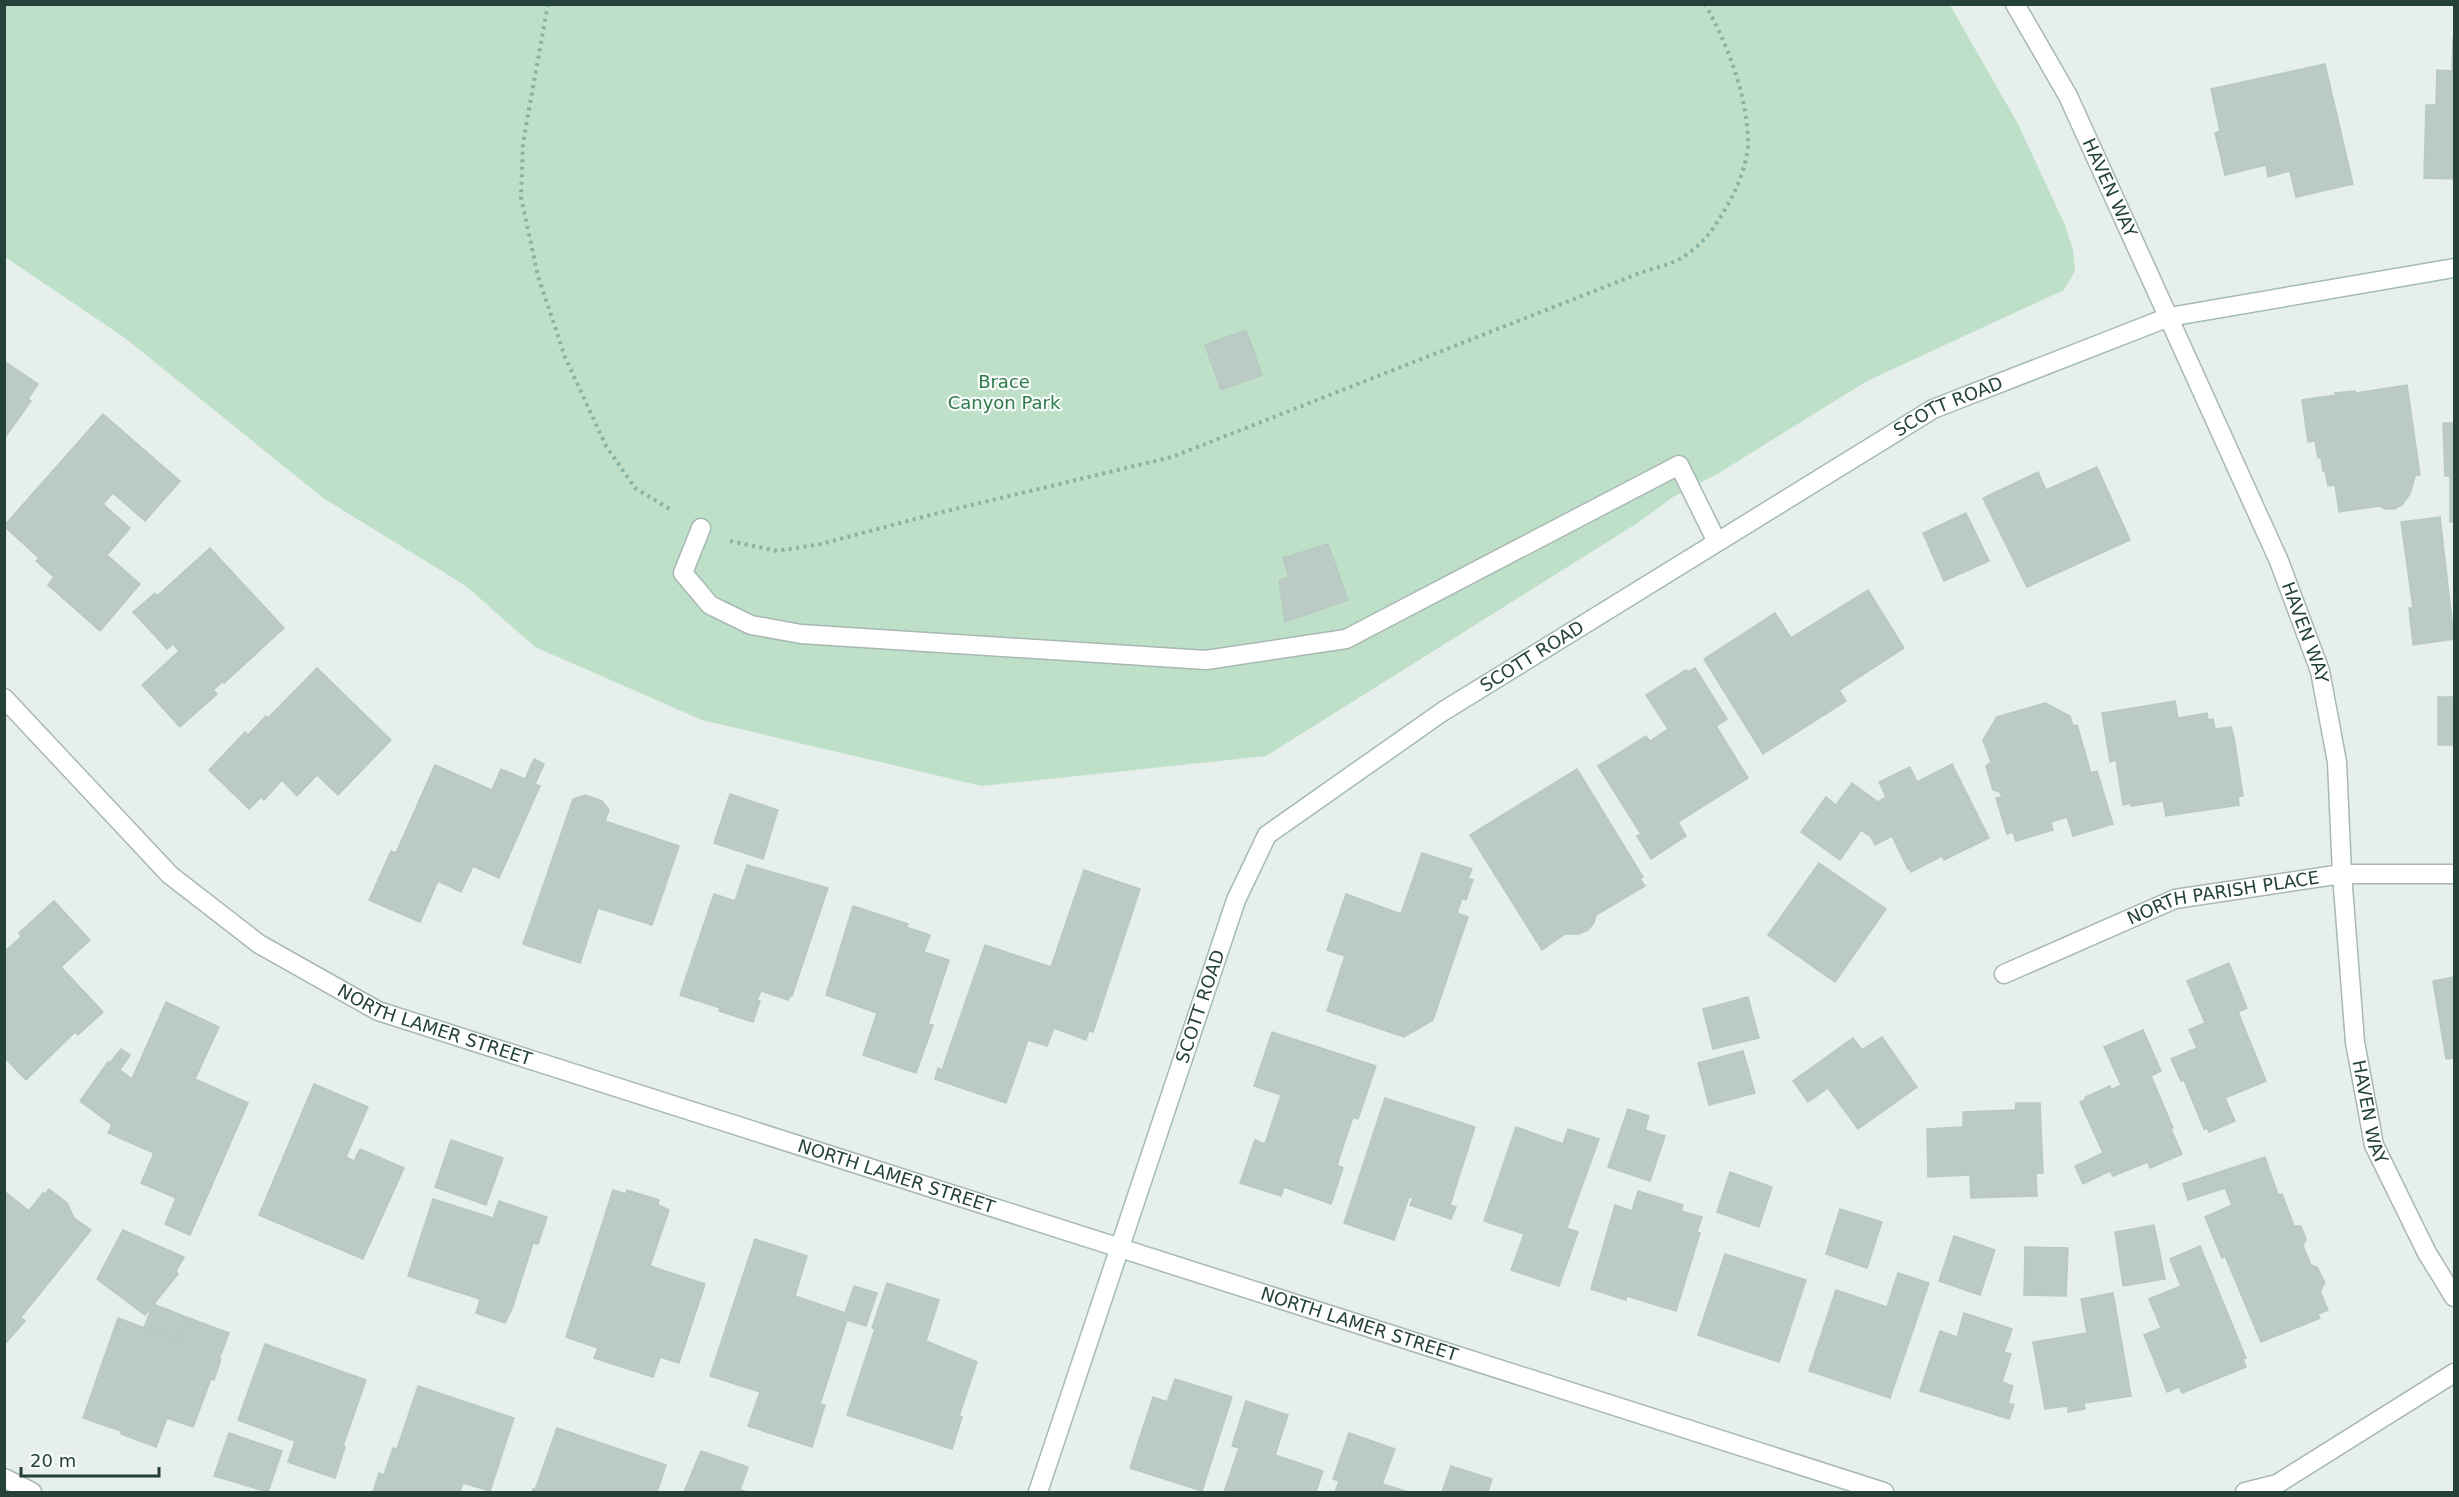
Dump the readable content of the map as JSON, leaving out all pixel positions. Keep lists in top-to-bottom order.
{
  "streets": {
    "street": [
      "HAVEN WAY",
      "SCOTT ROAD",
      "NORTH PARISH PLACE",
      "NORTH LAMER STREET"
    ]
  },
  "crossings": [
    ["HAVEN WAY", "SCOTT ROAD"],
    ["HAVEN WAY", "NORTH PARISH PLACE"],
    ["SCOTT ROAD", "NORTH LAMER STREET"]
  ],
  "parks": ["Brace Canyon Park"],
  "scale_bar": "20 m"
}
